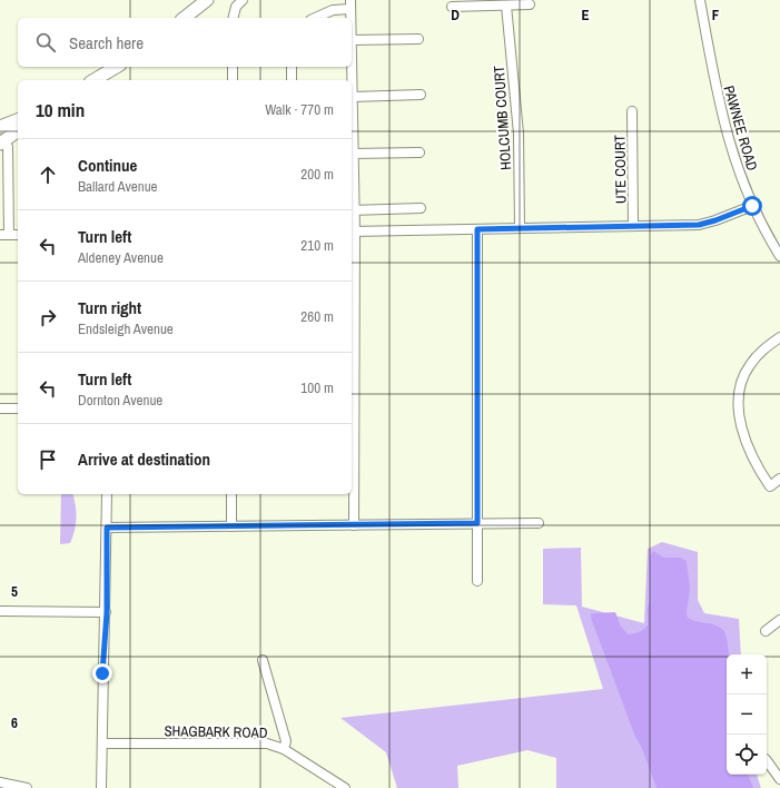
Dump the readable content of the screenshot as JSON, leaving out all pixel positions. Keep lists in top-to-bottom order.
{
  "streets": {
    "street": [
      "HOLCUMB COURT",
      "PAWNEE ROAD",
      "UTE COURT",
      "SHAGBARK ROAD"
    ]
  },
  "page": {
    "search": "Search here",
    "heading": ["10 min", "Walk · 770 m"],
    "list": [
      ["Continue", "Ballard Avenue", "200 m"],
      ["Turn left", "Aldeney Avenue", "210 m"],
      ["Turn right", "Endsleigh Avenue", "260 m"],
      ["Turn left", "Dornton Avenue", "100 m"],
      "Arrive at destination"
    ],
    "map_buttons": ["+", "−"]
  },
  "grid": {
    "columns": ["D", "E", "F"],
    "rows": ["5", "6"]
  }
}
